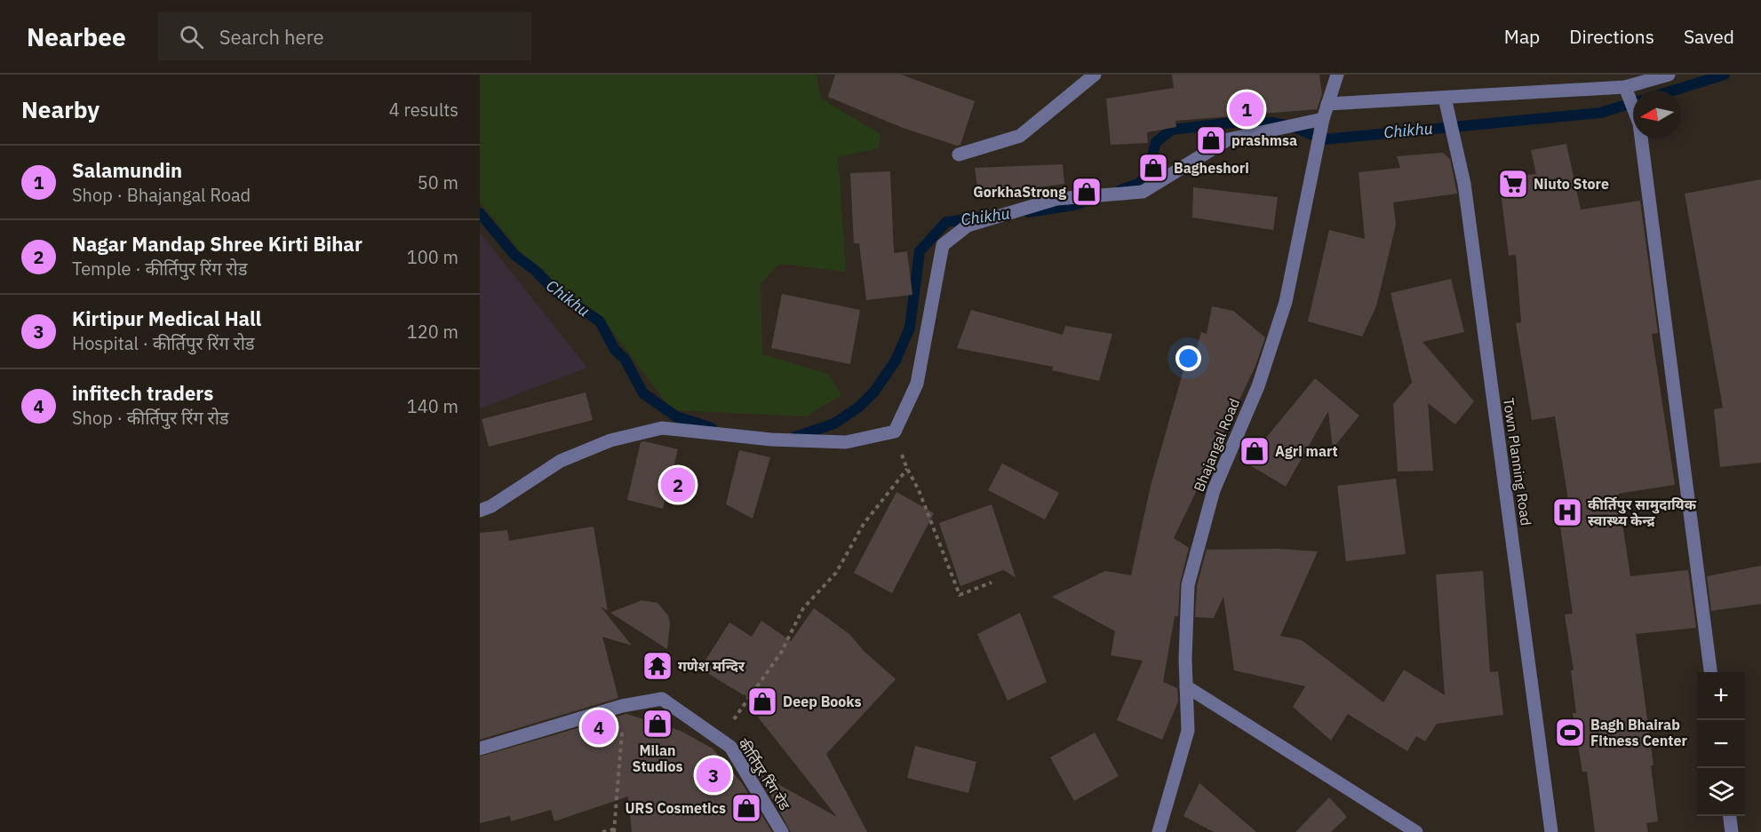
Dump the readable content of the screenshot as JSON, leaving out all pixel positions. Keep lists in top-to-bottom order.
{
  "streets": {
    "street": ["Bhajangal Road", "Town Planning Road", "कीर्तिपुर रिंग रोड"]
  },
  "water": ["Chikhu"],
  "places": {
    "shop": [
      "prashmsa",
      "Bagheshori",
      "GorkhaStrong",
      "Agri mart",
      "Deep Books",
      "Milan Studios",
      "URS Cosmetics"
    ],
    "supermarket": ["Niuto Store"],
    "hospital": ["कीर्तिपुर सामुदायिक स्वास्थ्य केन्द्र"],
    "temple": ["गणेश मन्दिर"],
    "sports": ["Bagh Bhairab Fitness Center"]
  },
  "north": "left",
  "page": {
    "header": "Nearbee",
    "search": "Search here",
    "nav": ["Map", "Directions", "Saved"],
    "heading": ["Nearby", "4 results"],
    "pins": [
      "1",
      "2",
      "4",
      "3"
    ],
    "list": [
      {
        "mark": "1",
        "name": "Salamundin",
        "note": "Shop · Bhajangal Road",
        "value": "50 m"
      },
      {
        "mark": "2",
        "name": "Nagar Mandap Shree Kirti Bihar",
        "note": "Temple · कीर्तिपुर रिंग रोड",
        "value": "100 m"
      },
      {
        "mark": "3",
        "name": "Kirtipur Medical Hall",
        "note": "Hospital · कीर्तिपुर रिंग रोड",
        "value": "120 m"
      },
      {
        "mark": "4",
        "name": "infitech traders",
        "note": "Shop · कीर्तिपुर रिंग रोड",
        "value": "140 m"
      }
    ],
    "map_buttons": ["+", "−"]
  }
}
